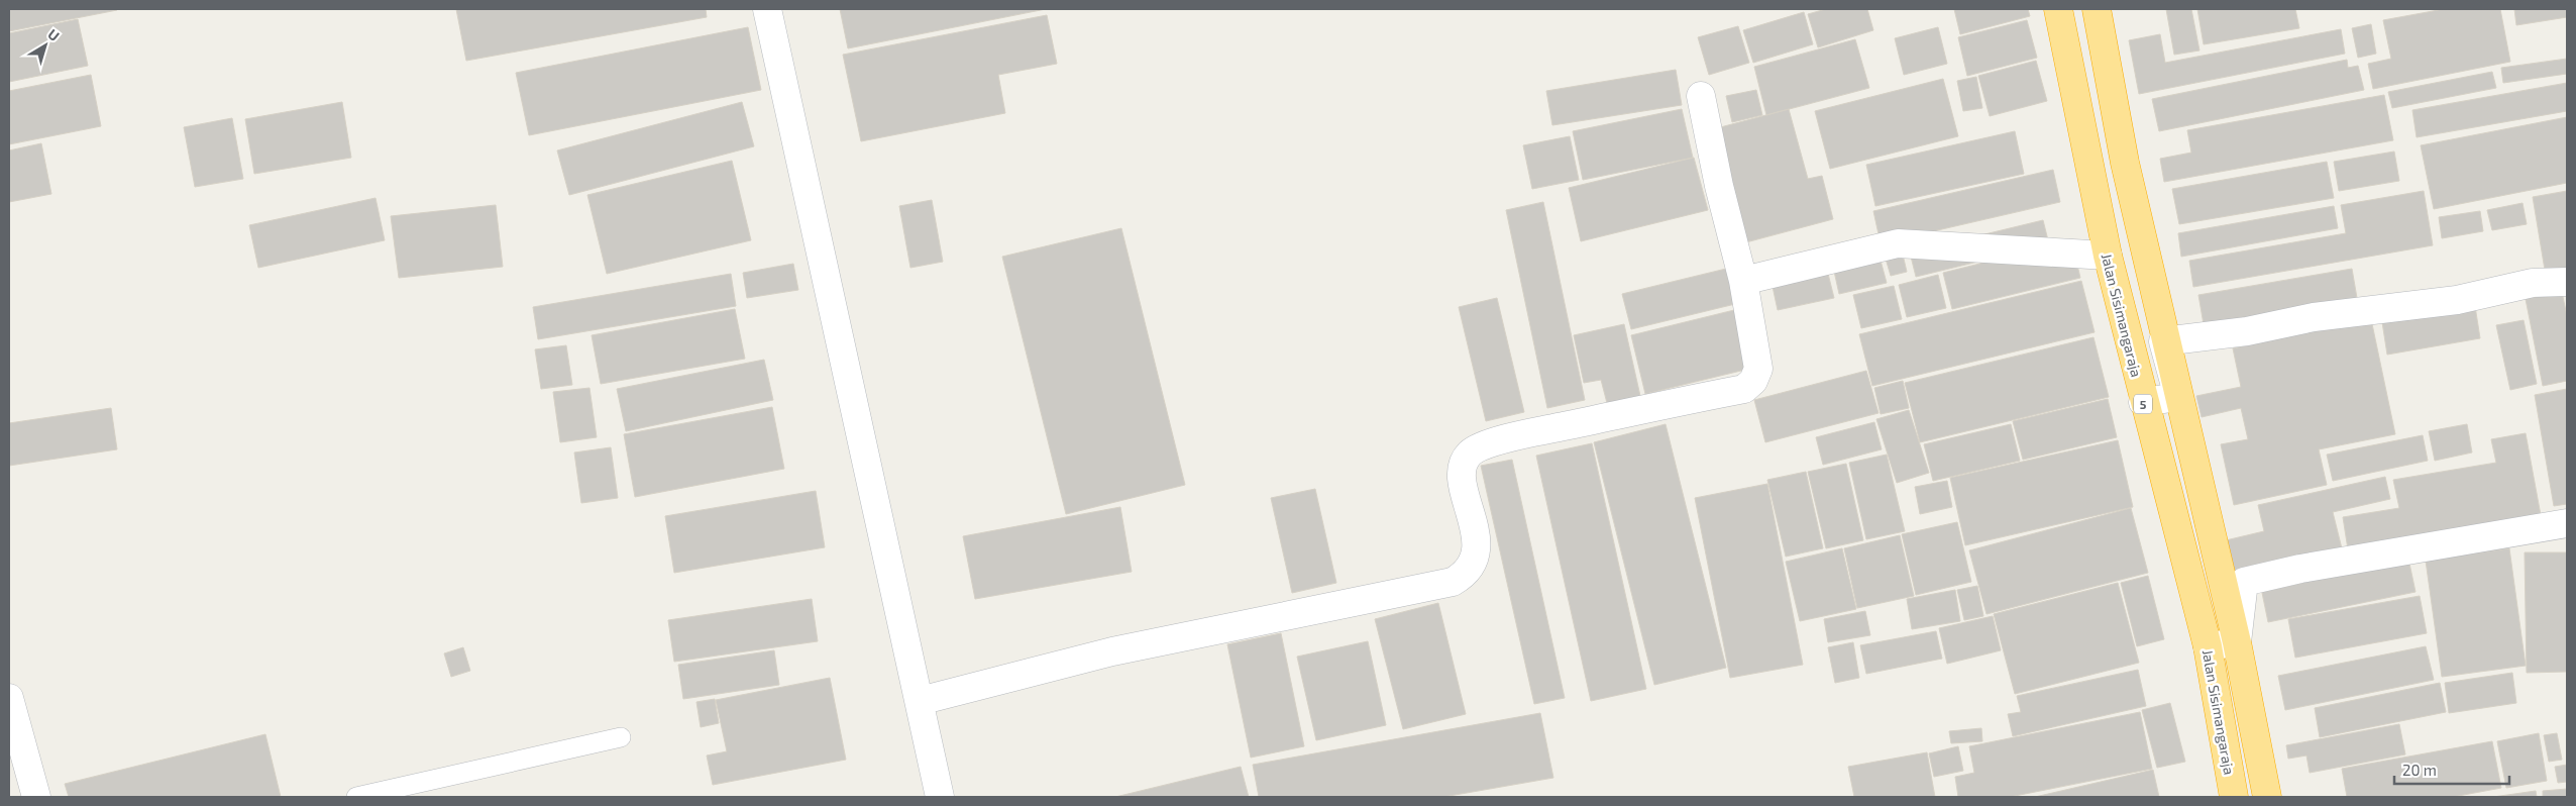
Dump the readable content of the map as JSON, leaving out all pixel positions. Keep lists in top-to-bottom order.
{
  "streets": {
    "highway": ["Jalan Sisimangaraja", "5"]
  },
  "scale_bar": "20 m",
  "north": "top right"
}
